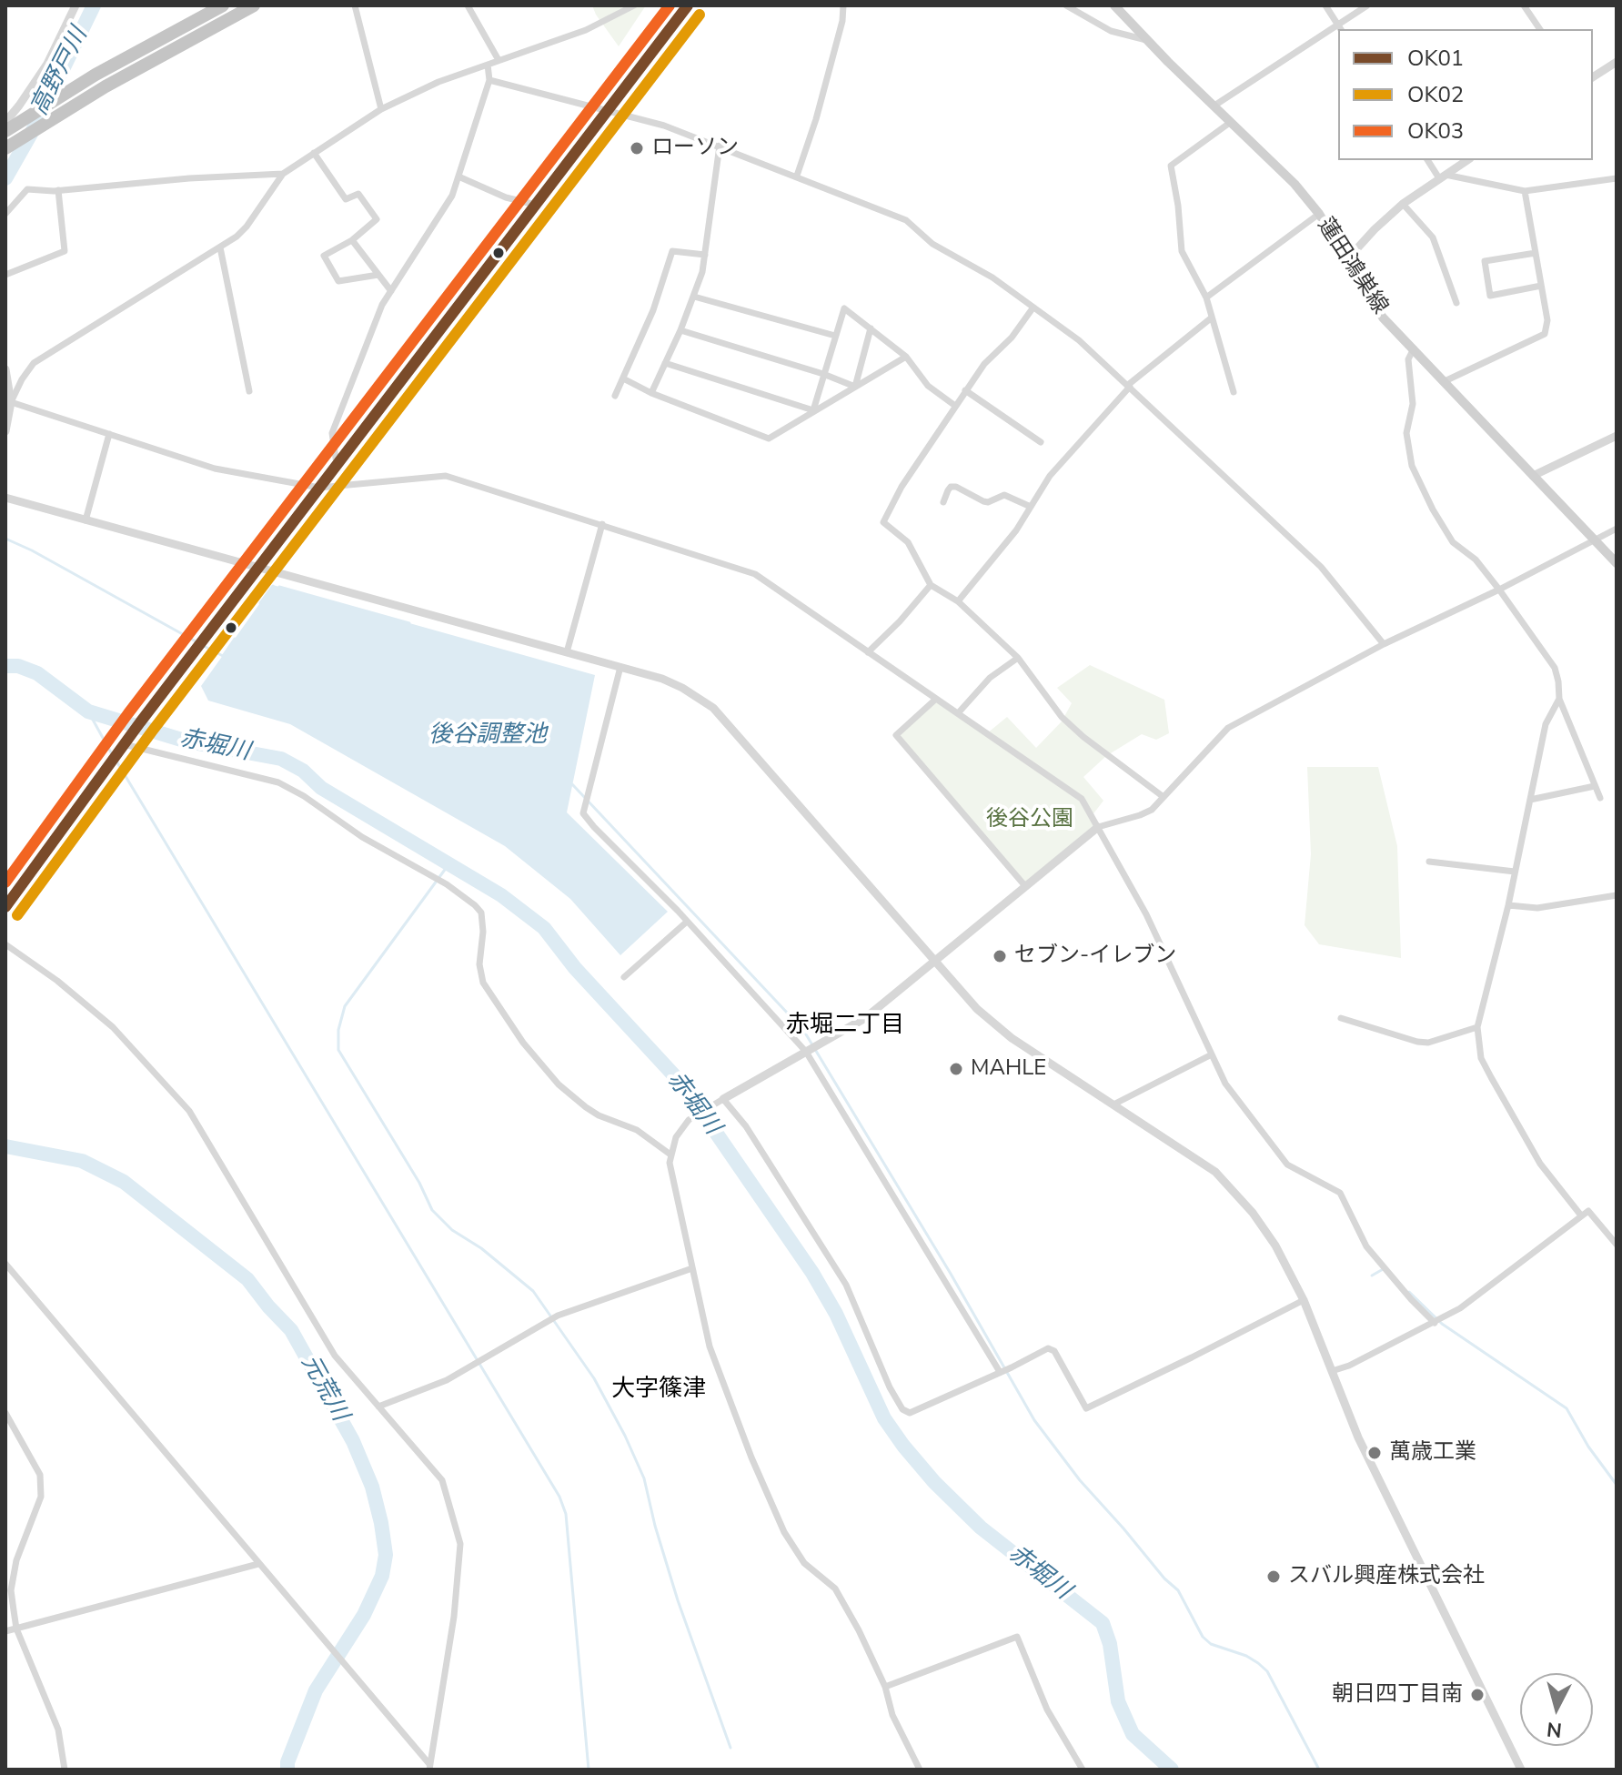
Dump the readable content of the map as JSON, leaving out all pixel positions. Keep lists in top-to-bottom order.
{
  "streets": {
    "main road": ["蓮田鴻巣線"]
  },
  "districts": ["赤堀二丁目", "大字篠津"],
  "water": [
    "高野戸川",
    "後谷調整池",
    "赤堀川",
    "元荒川"
  ],
  "parks": ["後谷公園"],
  "places": [
    "ローソン",
    "セブン-イレブン",
    "MAHLE",
    "萬歳工業",
    "スバル興産株式会社",
    "朝日四丁目南"
  ],
  "lines": ["transit line OK01", "transit line OK03", "transit line OK02"],
  "legend": ["OK01", "OK02", "OK03"],
  "north": "bottom"
}
